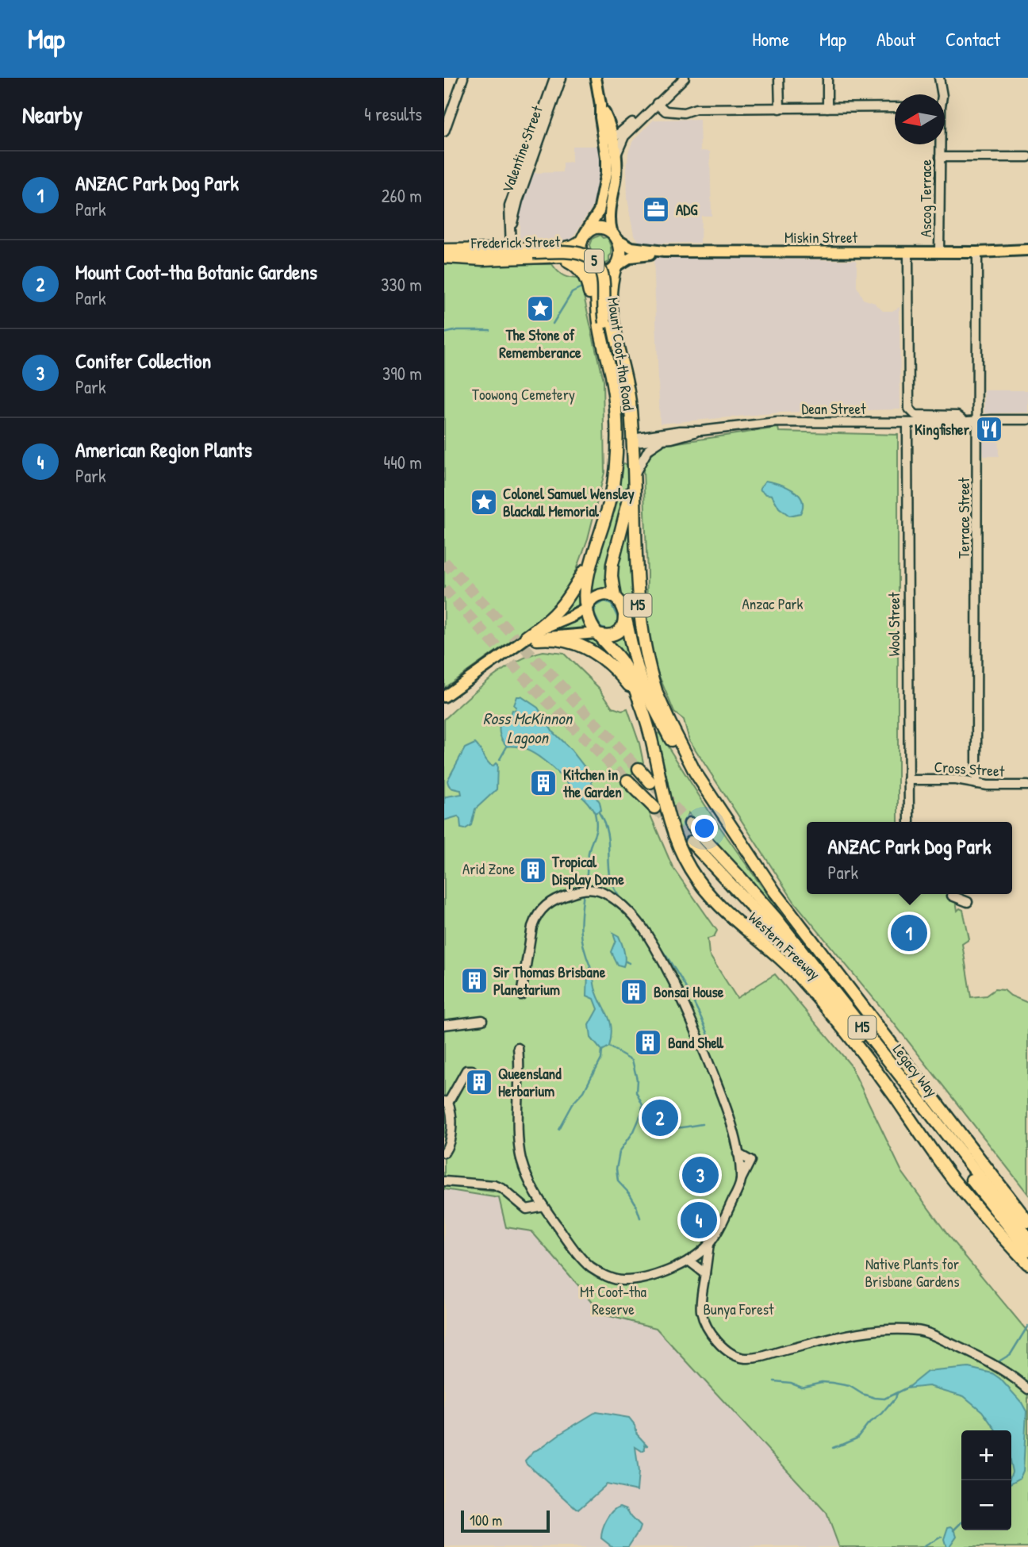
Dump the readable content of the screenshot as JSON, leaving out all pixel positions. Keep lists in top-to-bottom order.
{
  "streets": {
    "highway": [
      "Frederick Street",
      "5",
      "Mount Coot-tha Road",
      "M5",
      "Western Freeway",
      "Legacy Way"
    ],
    "main road": ["Miskin Street"],
    "street": [
      "Valentine Street",
      "Ascog Terrace",
      "Dean Street",
      "Terrace Street",
      "Wool Street",
      "Cross Street"
    ]
  },
  "crossings": [
    ["Valentine Street", "Frederick Street"],
    ["Ascog Terrace", "Miskin Street"],
    ["Miskin Street", "Frederick Street"],
    ["Miskin Street", "Mount Coot-tha Road"],
    ["Miskin Street", "Dean Street"],
    ["Miskin Street", "Terrace Street"],
    ["Frederick Street", "5"],
    ["Frederick Street", "Mount Coot-tha Road"],
    ["5", "Mount Coot-tha Road"],
    ["5", "Dean Street"],
    ["5", "Western Freeway"],
    ["Mount Coot-tha Road", "Dean Street"],
    ["Mount Coot-tha Road", "Western Freeway"],
    ["Dean Street", "Terrace Street"],
    ["Dean Street", "Wool Street"],
    ["Terrace Street", "Cross Street"],
    ["Wool Street", "Cross Street"]
  ],
  "water": ["Ross McKinnon Lagoon"],
  "parks": [
    "Toowong Cemetery",
    "Anzac Park",
    "Arid Zone",
    "Native Plants for Brisbane Gardens",
    "Mt Coot-tha Reserve",
    "Bunya Forest"
  ],
  "places": {
    "office": ["ADG"],
    "place": ["The Stone of Rememberance", "Colonel Samuel Wensley Blackall Memorial"],
    "restaurant": ["Kingfisher"],
    "building": [
      "Kitchen in the Garden",
      "Tropical Display Dome",
      "Sir Thomas Brisbane Planetarium",
      "Bonsai House",
      "Band Shell",
      "Queensland Herbarium"
    ]
  },
  "scale_bar": "100 m",
  "north": "left",
  "page": {
    "header": "Map",
    "nav": [
      "Home",
      "Map",
      "About",
      "Contact"
    ],
    "heading": ["Nearby", "4 results"],
    "list": [
      {
        "mark": "1",
        "name": "ANZAC Park Dog Park",
        "note": "Park",
        "value": "260 m"
      },
      {
        "mark": "2",
        "name": "Mount Coot-tha Botanic Gardens",
        "note": "Park",
        "value": "330 m"
      },
      {
        "mark": "3",
        "name": "Conifer Collection",
        "note": "Park",
        "value": "390 m"
      },
      {
        "mark": "4",
        "name": "American Region Plants",
        "note": "Park",
        "value": "440 m"
      }
    ],
    "popup": ["ANZAC Park Dog Park", "Park"],
    "pins": [
      "1",
      "2",
      "3",
      "4"
    ],
    "map_buttons": ["+", "−"],
    "scale": "100 m"
  }
}
